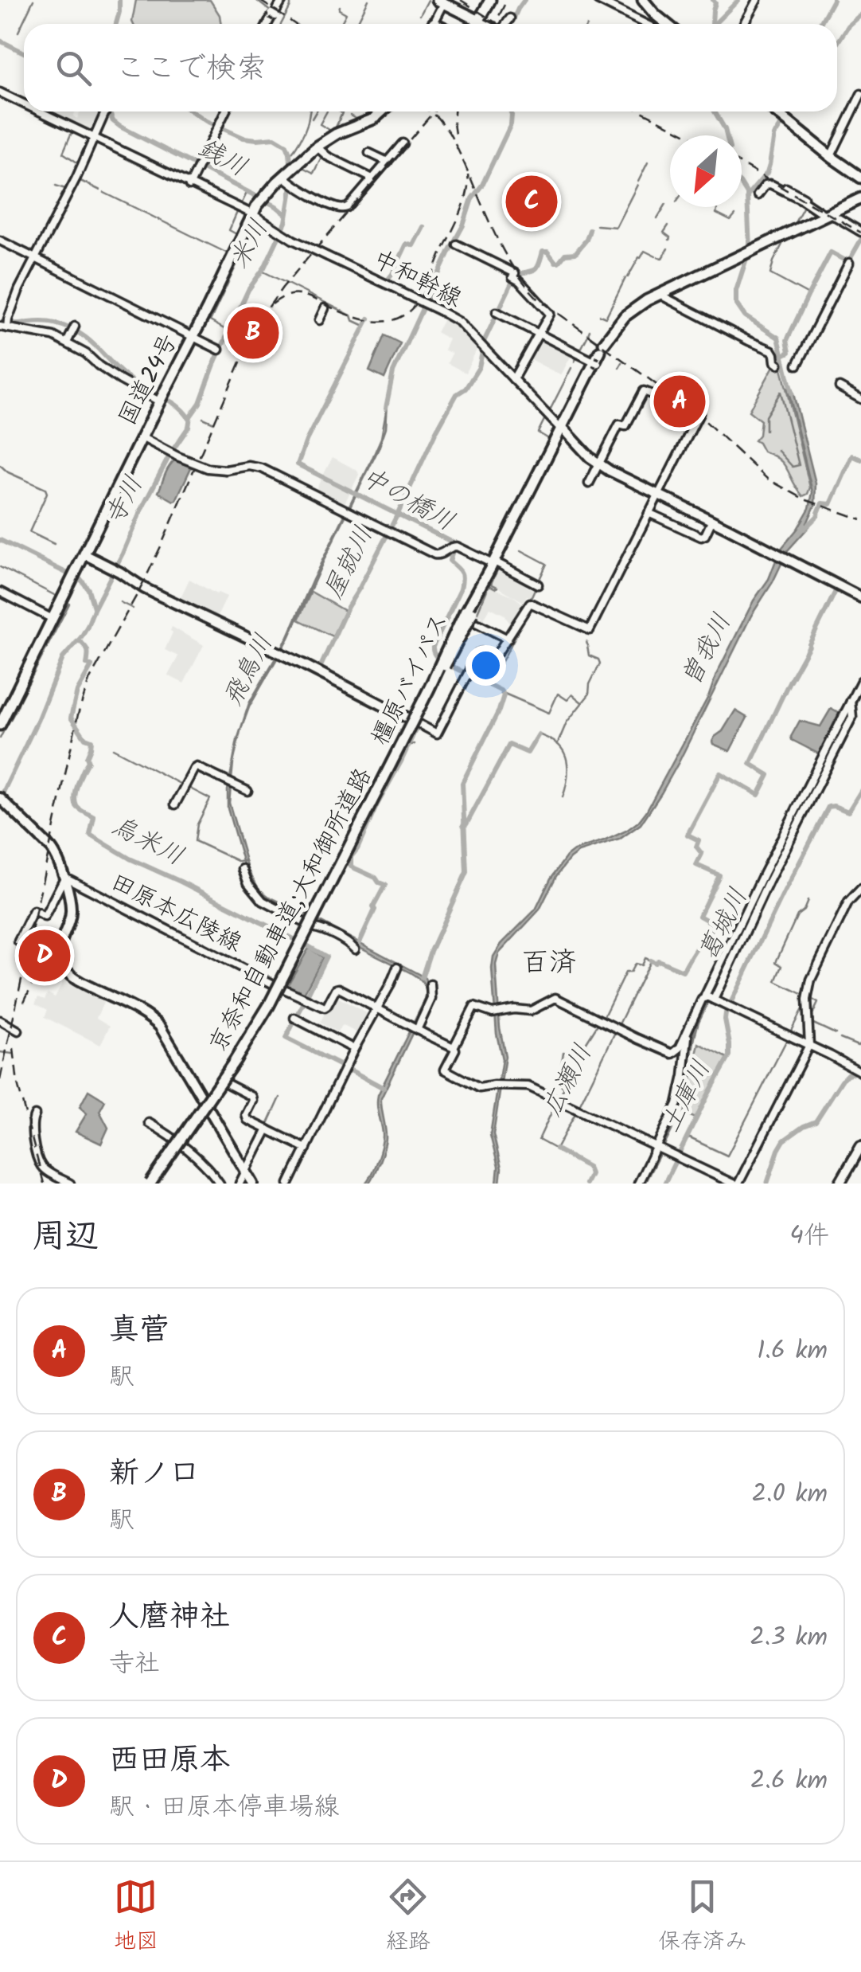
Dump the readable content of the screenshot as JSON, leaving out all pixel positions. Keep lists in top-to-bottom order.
{
  "streets": {
    "highway": ["国道24号", "橿原バイパス", "京奈和自動車道;大和御所道路"],
    "main road": ["中和幹線"],
    "street": ["田原本広陵線"]
  },
  "crossings": [
    ["中和幹線", "国道24号"],
    ["橿原バイパス", "京奈和自動車道;大和御所道路"],
    ["橿原バイパス", "田原本広陵線"]
  ],
  "districts": ["百済"],
  "water": [
    "銭川",
    "米川",
    "中の橋川",
    "寺川",
    "屋就川",
    "曽我川",
    "飛鳥川",
    "烏米川",
    "葛城川",
    "広瀬川",
    "土庫川"
  ],
  "north": "bottom left",
  "page": {
    "search": "ここで検索",
    "pins": [
      "C",
      "B",
      "A",
      "D"
    ],
    "heading": ["周辺", "4件"],
    "list": [
      {
        "mark": "A",
        "name": "真菅",
        "note": "駅",
        "value": "1.6 km"
      },
      {
        "mark": "B",
        "name": "新ノ口",
        "note": "駅",
        "value": "2.0 km"
      },
      {
        "mark": "C",
        "name": "人麿神社",
        "note": "寺社",
        "value": "2.3 km"
      },
      {
        "mark": "D",
        "name": "西田原本",
        "note": "駅 · 田原本停車場線",
        "value": "2.6 km"
      }
    ],
    "nav": ["地図", "経路", "保存済み"]
  }
}
